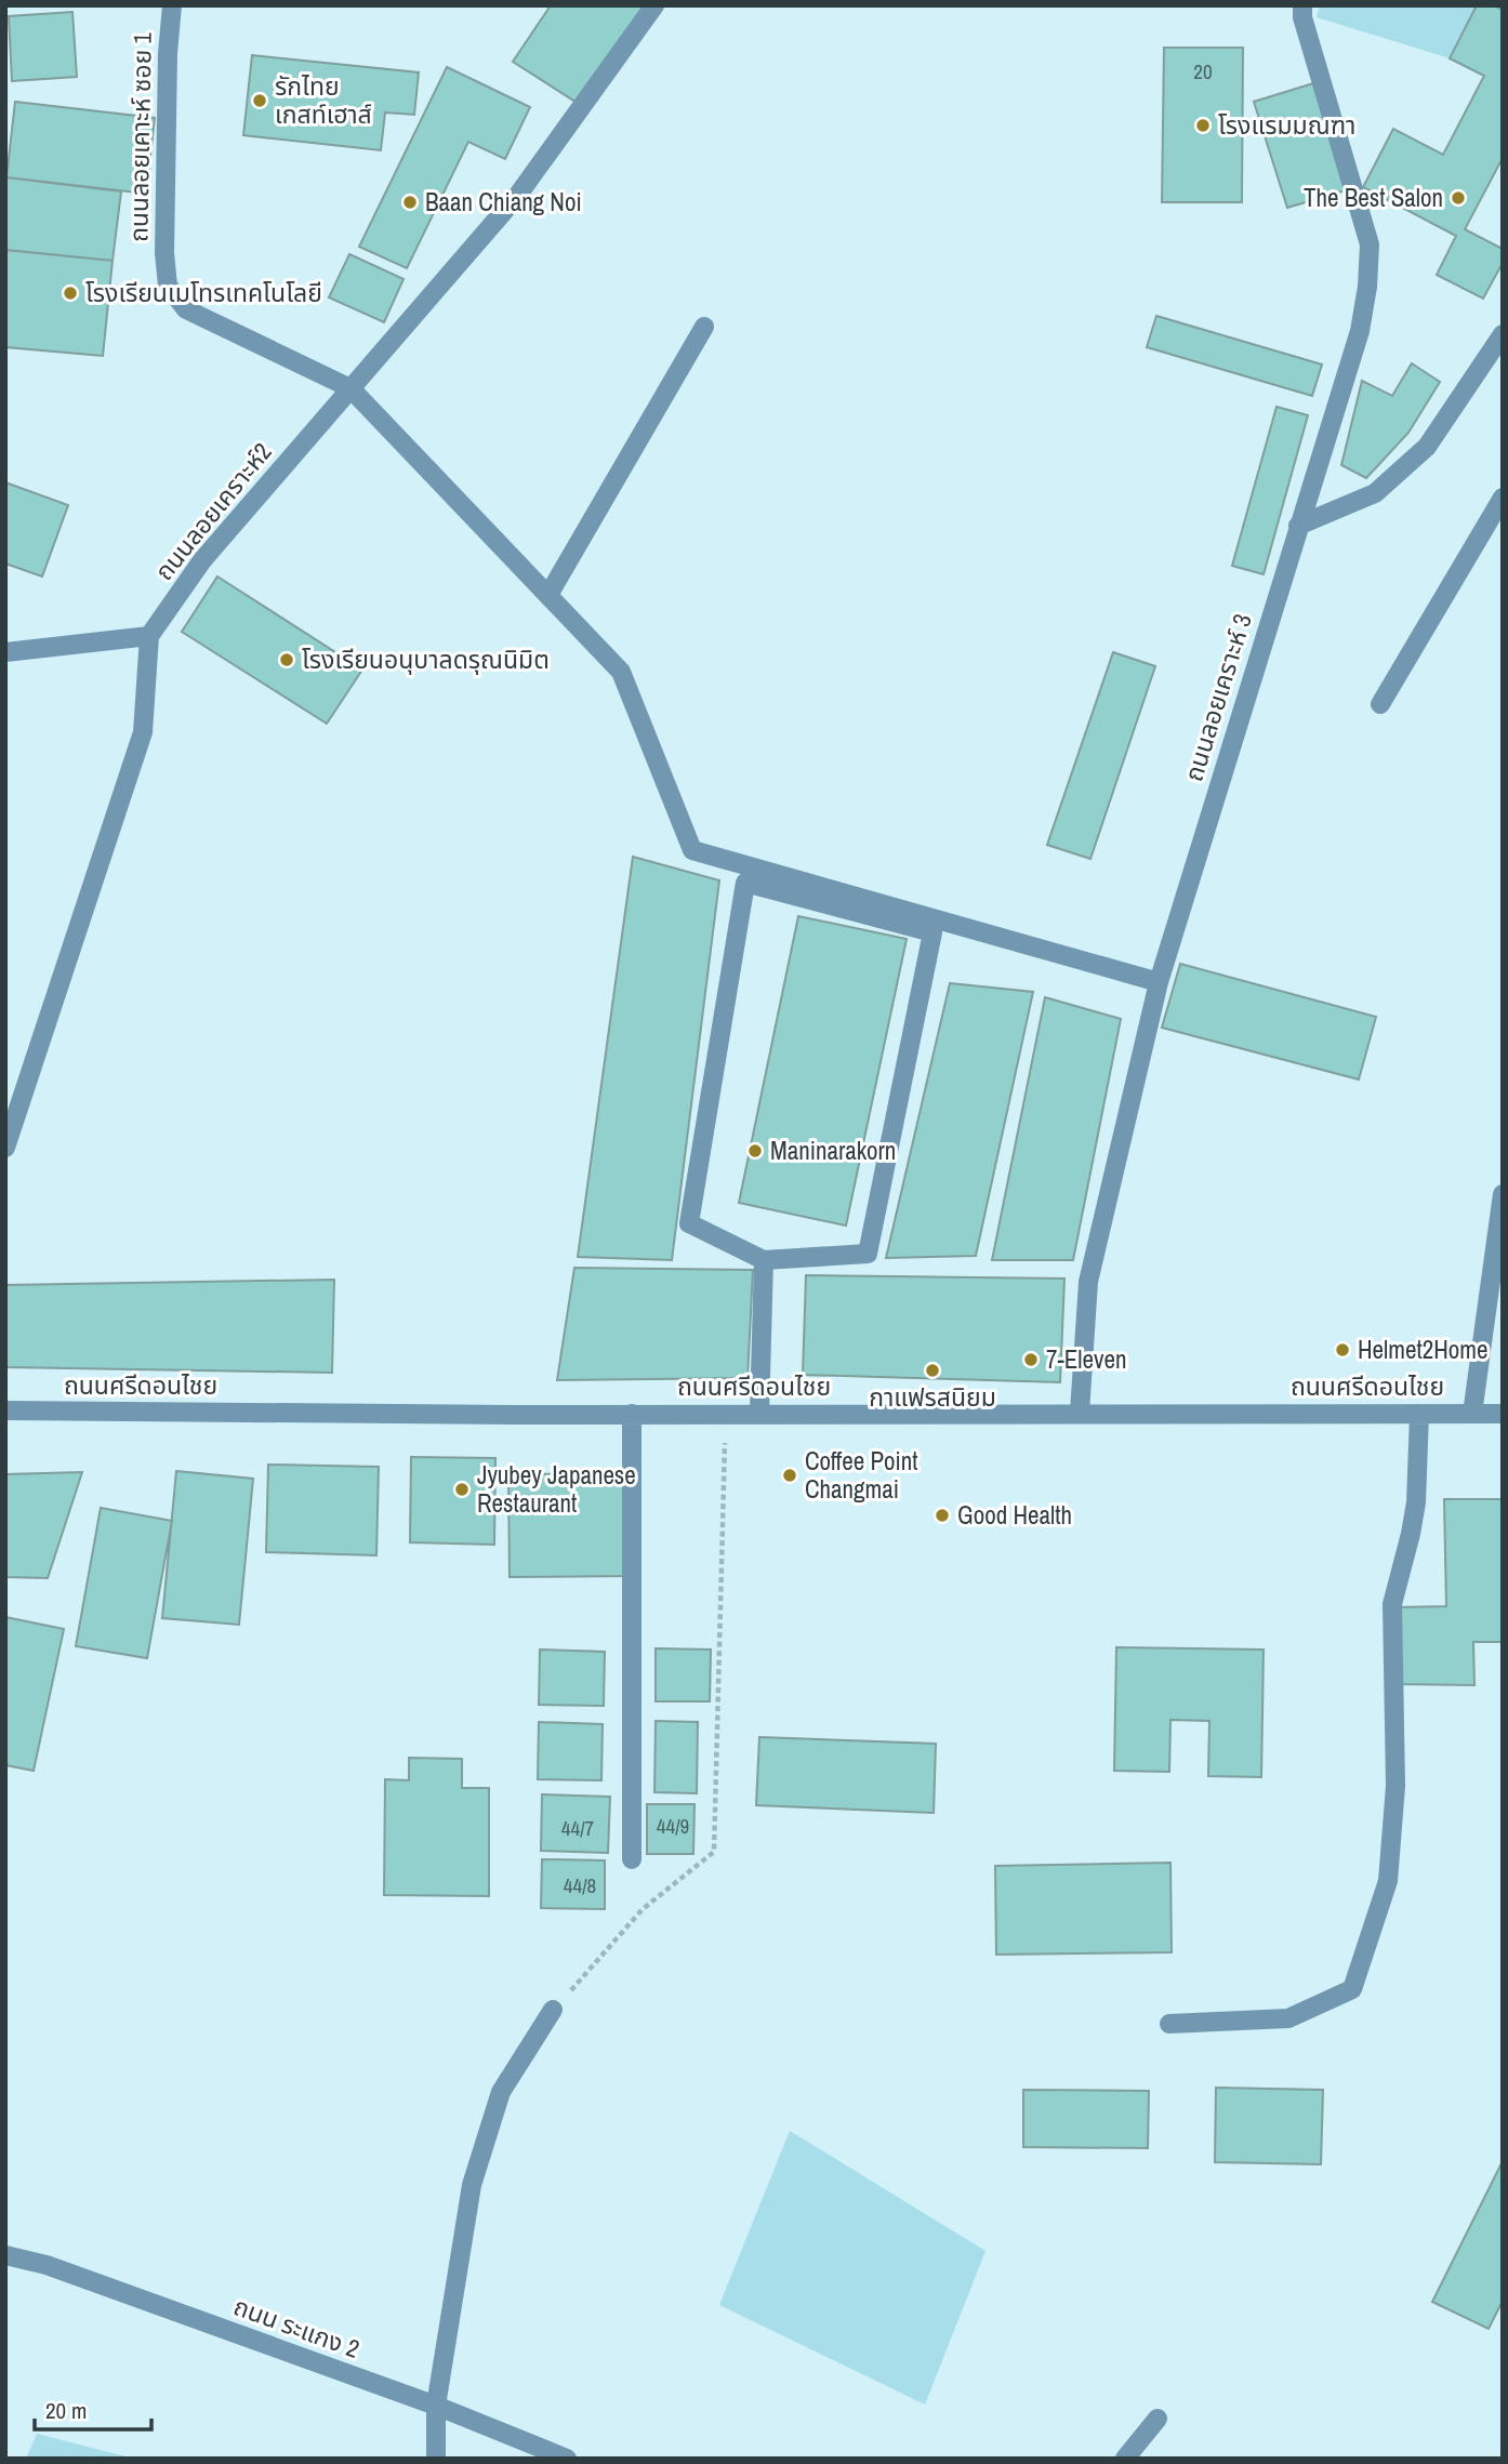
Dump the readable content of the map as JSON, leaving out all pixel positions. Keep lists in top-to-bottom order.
{
  "streets": {
    "street": [
      "ถนนลอยเคาะห์ ซอย 1",
      "ถนนลอยเคราะห์2",
      "ถนนลอยเคราะห์ 3",
      "ถนนศรีดอนไชย",
      "ถนน ระแกง 2"
    ]
  },
  "crossings": [
    ["ถนนลอยเคาะห์ ซอย 1", "ถนนลอยเคราะห์2"],
    ["ถนนลอยเคราะห์ 3", "ถนนศรีดอนไชย"]
  ],
  "places": [
    "รักไทย เกสท์เฮาส์",
    "โรงแรมมณฑา",
    "The Best Salon",
    "Baan Chiang Noi",
    "โรงเรียนเมโทรเทคโนโลยี",
    "โรงเรียนอนุบาลดรุณนิมิต",
    "Maninarakorn",
    "Helmet2Home",
    "7-Eleven",
    "กาแฟรสนิยม",
    "Coffee Point Changmai",
    "Jyubey Japanese Restaurant",
    "Good Health"
  ],
  "house_numbers": [
    "20",
    "44/9",
    "44/7",
    "44/8"
  ],
  "scale_bar": "20 m"
}
